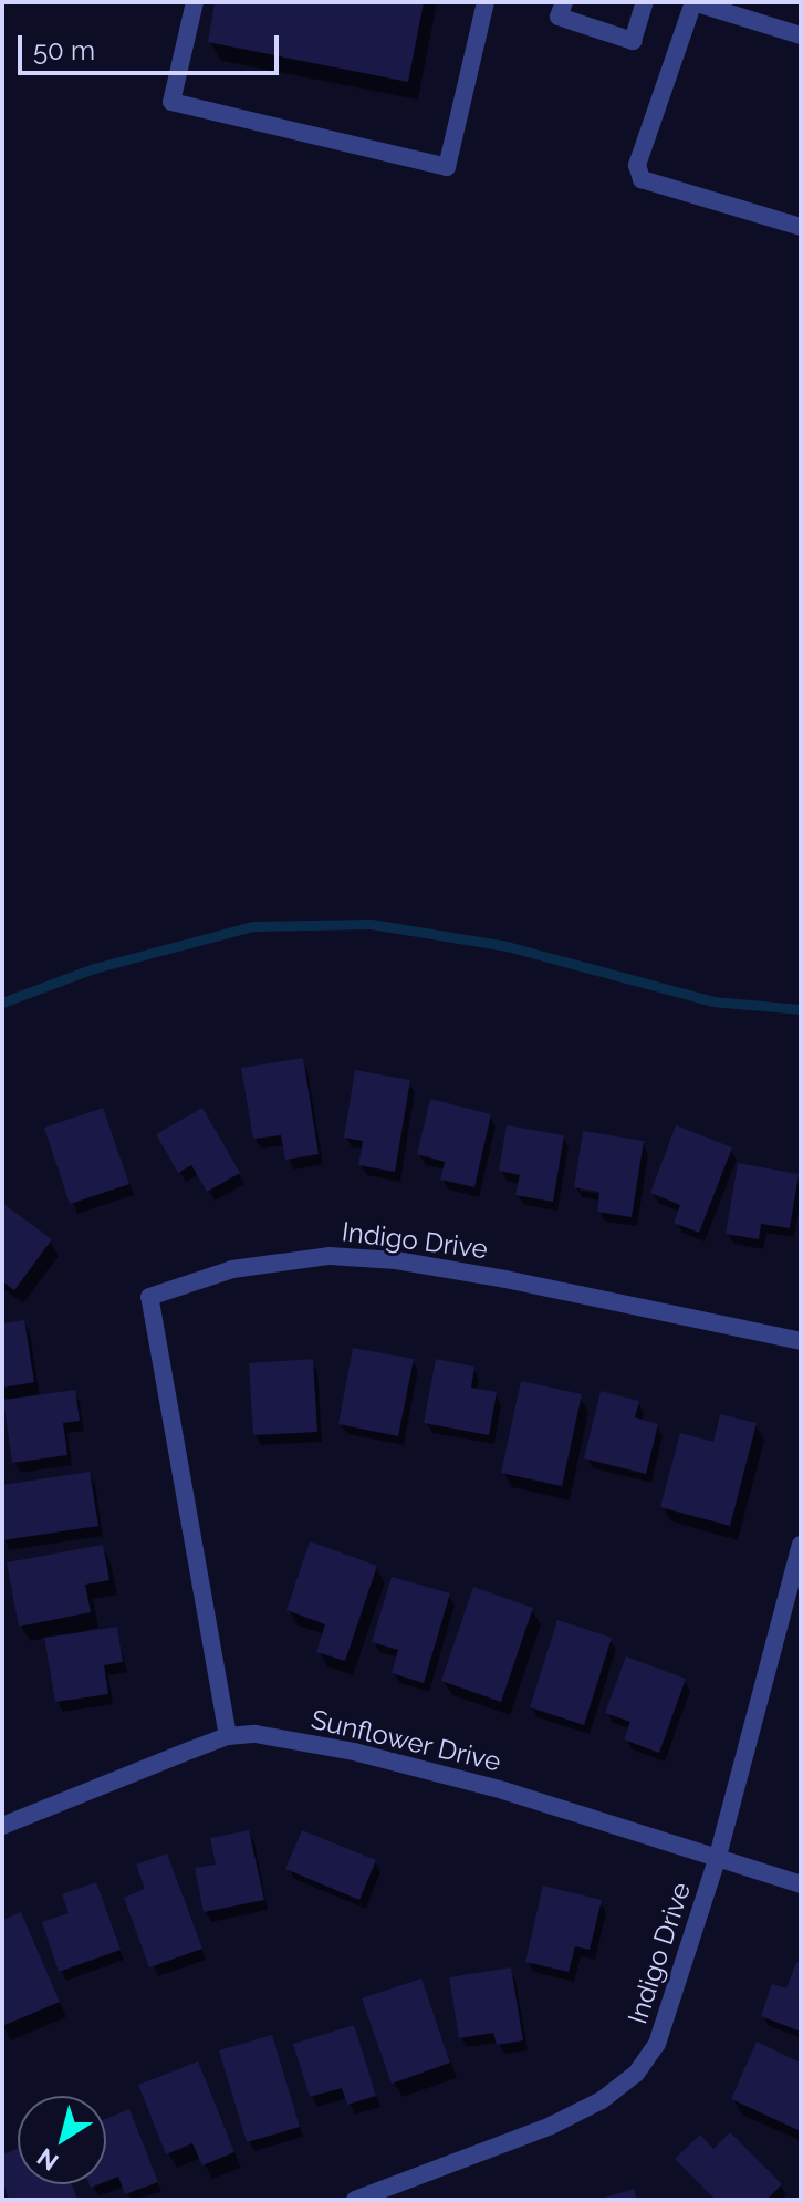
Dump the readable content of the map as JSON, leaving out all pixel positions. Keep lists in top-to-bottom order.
{
  "streets": {
    "street": ["Indigo Drive", "Sunflower Drive"]
  },
  "crossings": [
    ["Indigo Drive", "Sunflower Drive"]
  ],
  "scale_bar": "50 m",
  "north": "bottom left"
}
